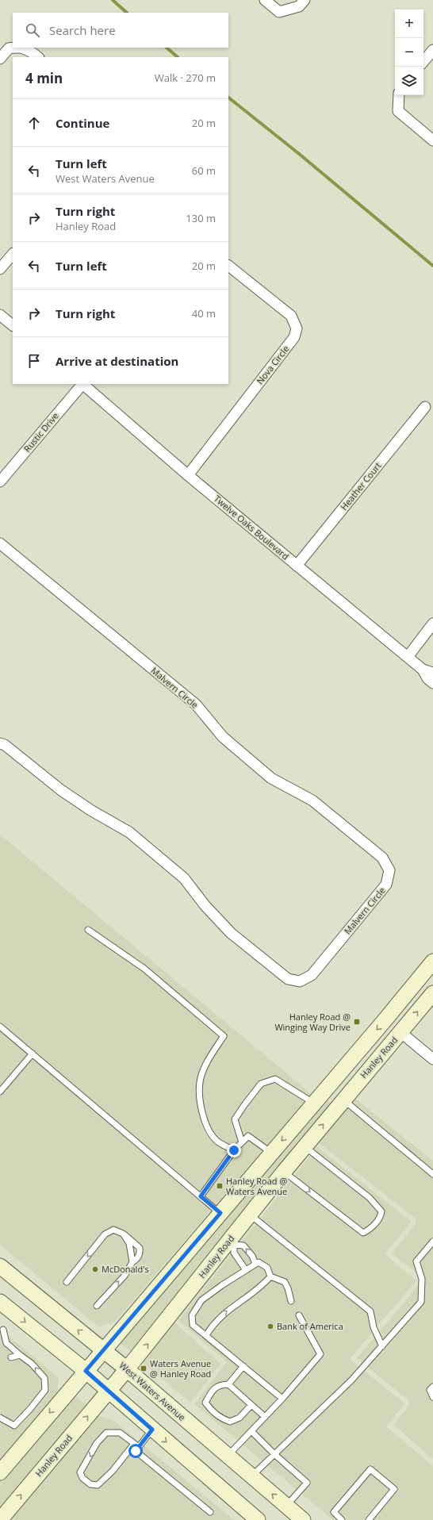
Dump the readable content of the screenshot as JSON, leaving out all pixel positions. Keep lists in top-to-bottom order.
{
  "streets": {
    "main road": ["Hanley Road", "West Waters Avenue"],
    "street": [
      "Nova Circle",
      "Rustic Drive",
      "Heather Court",
      "Twelve Oaks Boulevard",
      "Malvern Circle"
    ]
  },
  "crossings": [
    ["Nova Circle", "Twelve Oaks Boulevard"],
    ["Heather Court", "Twelve Oaks Boulevard"],
    ["Hanley Road", "West Waters Avenue"]
  ],
  "places": {
    "transit": ["Hanley Road @ Winging Way Drive", "Hanley Road @ Waters Avenue", "Waters Avenue @ Hanley Road"],
    "other": ["McDonald's", "Bank of America"]
  },
  "page": {
    "map_buttons": ["+", "−"],
    "search": "Search here",
    "heading": ["4 min", "Walk · 270 m"],
    "list": [
      ["Continue", "20 m"],
      ["Turn left", "West Waters Avenue", "60 m"],
      ["Turn right", "Hanley Road", "130 m"],
      ["Turn left", "20 m"],
      ["Turn right", "40 m"],
      "Arrive at destination"
    ]
  }
}
